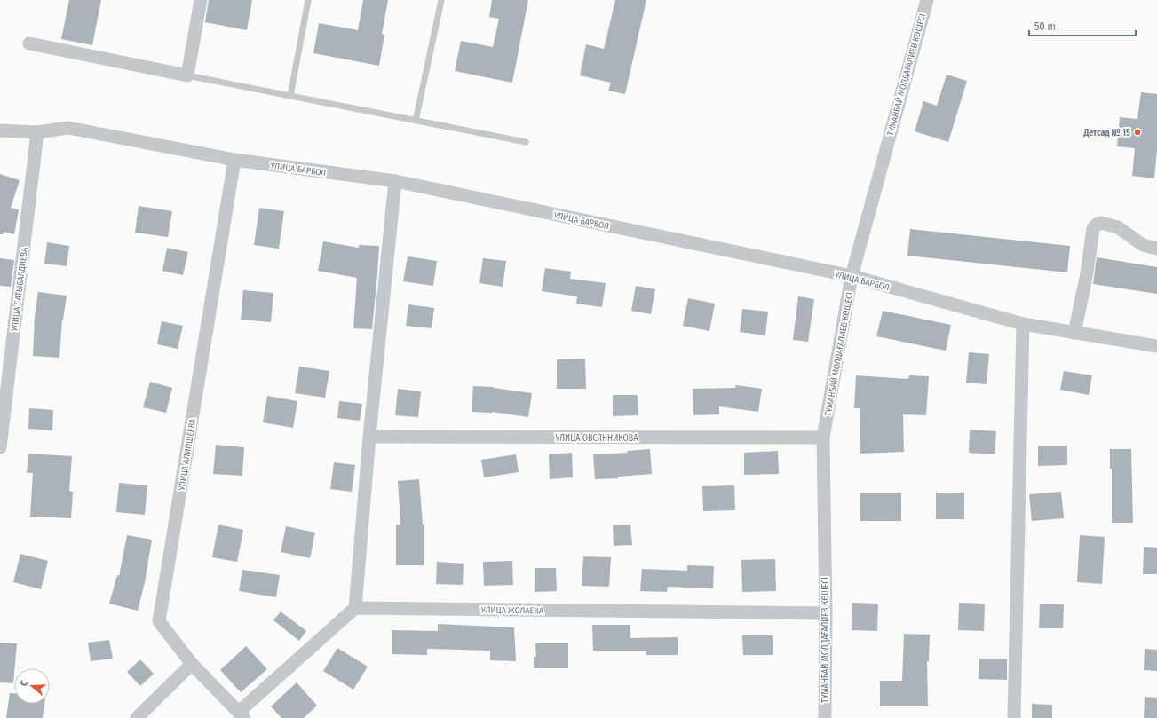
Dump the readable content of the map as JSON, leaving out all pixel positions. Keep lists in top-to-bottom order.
{
  "streets": {
    "street": [
      "ТҰМАНБАЙ МОЛДАҒАЛИЕВ КӨШЕСІ",
      "УЛИЦА БАРБОЛ",
      "УЛИЦА САТЫБАЛДИЕВА",
      "УЛИЦА ОВСЯННИКОВА",
      "УЛИЦА АЛИПШЕЕВА",
      "УЛИЦА ЖОЛАЕВА"
    ]
  },
  "crossings": [
    ["ТҰМАНБАЙ МОЛДАҒАЛИЕВ КӨШЕСІ", "УЛИЦА БАРБОЛ"],
    ["ТҰМАНБАЙ МОЛДАҒАЛИЕВ КӨШЕСІ", "УЛИЦА ОВСЯННИКОВА"],
    ["ТҰМАНБАЙ МОЛДАҒАЛИЕВ КӨШЕСІ", "УЛИЦА ЖОЛАЕВА"],
    ["УЛИЦА БАРБОЛ", "УЛИЦА САТЫБАЛДИЕВА"],
    ["УЛИЦА БАРБОЛ", "УЛИЦА АЛИПШЕЕВА"]
  ],
  "places": ["Детсад № 15"],
  "scale_bar": "50 m",
  "north": "left"
}
